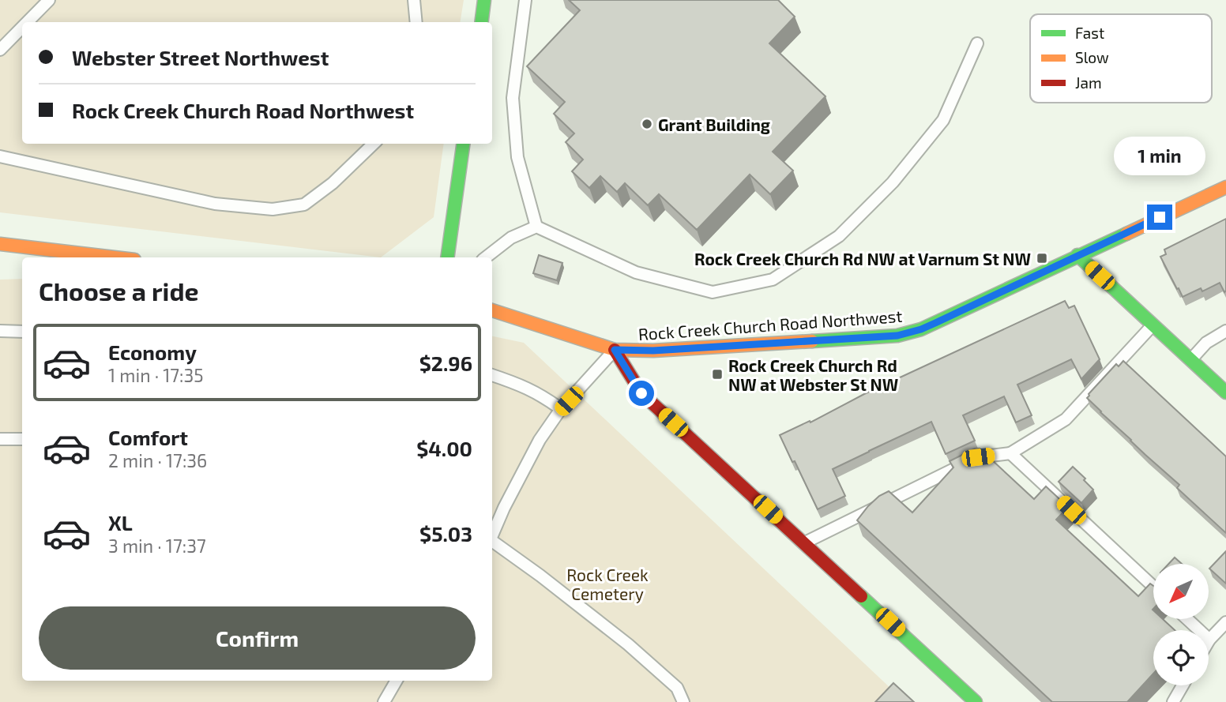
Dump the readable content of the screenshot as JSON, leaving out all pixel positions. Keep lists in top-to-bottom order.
{
  "streets": {
    "street": ["Rock Creek Church Road Northwest"]
  },
  "parks": ["Rock Creek Cemetery"],
  "places": {
    "other": ["Grant Building"],
    "transit": ["Rock Creek Church Rd NW at Varnum St NW", "Rock Creek Church Rd NW at Webster St NW"]
  },
  "legend": ["Fast", "Slow", "Jam"],
  "north": "bottom left",
  "page": {
    "banner": ["Webster Street Northwest", "Rock Creek Church Road Northwest"],
    "bubble": "1 min",
    "heading": "Choose a ride",
    "list": [
      {
        "name": "Economy",
        "note": "1 min · 17:35",
        "value": "$2.96"
      },
      {
        "name": "Comfort",
        "note": "2 min · 17:36",
        "value": "$4.00"
      },
      {
        "name": "XL",
        "note": "3 min · 17:37",
        "value": "$5.03"
      }
    ],
    "buttons": "Confirm"
  }
}
